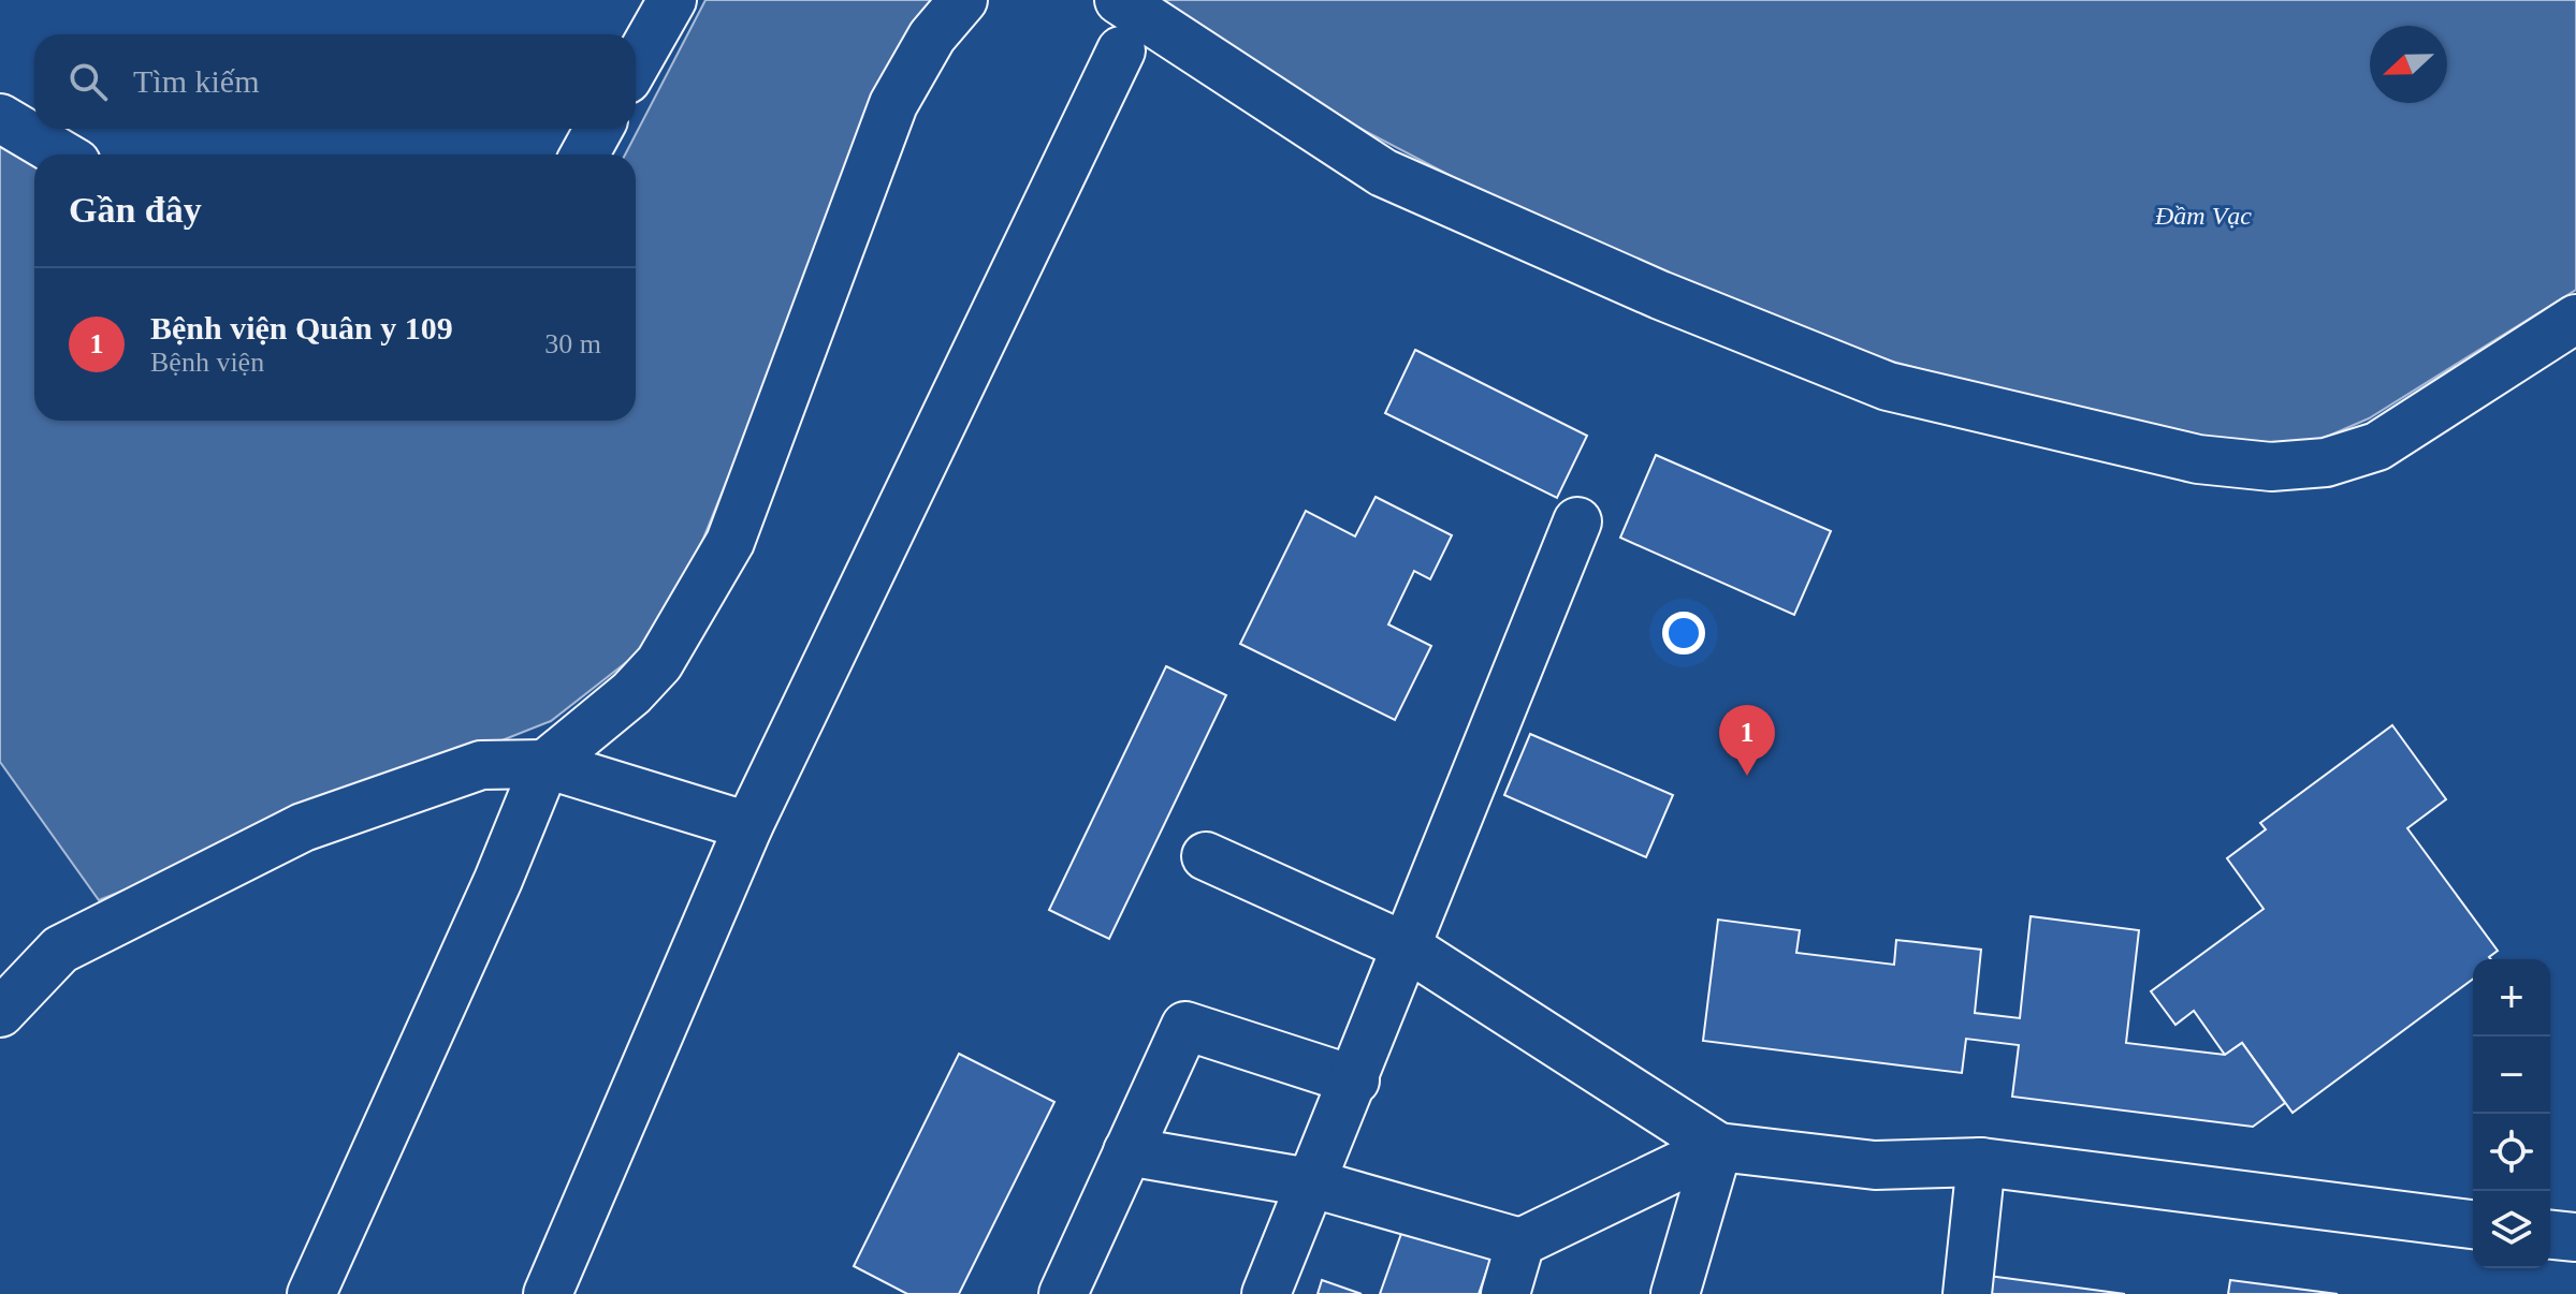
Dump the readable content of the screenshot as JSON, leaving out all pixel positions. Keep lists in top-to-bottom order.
{
  "water": ["Đầm Vạc"],
  "north": "left",
  "page": {
    "search": "Tìm kiếm",
    "heading": "Gần đây",
    "list": [
      {
        "mark": "1",
        "name": "Bệnh viện Quân y 109",
        "note": "Bệnh viện",
        "value": "30 m"
      }
    ],
    "pins": "1",
    "map_buttons": ["+", "−"]
  }
}
